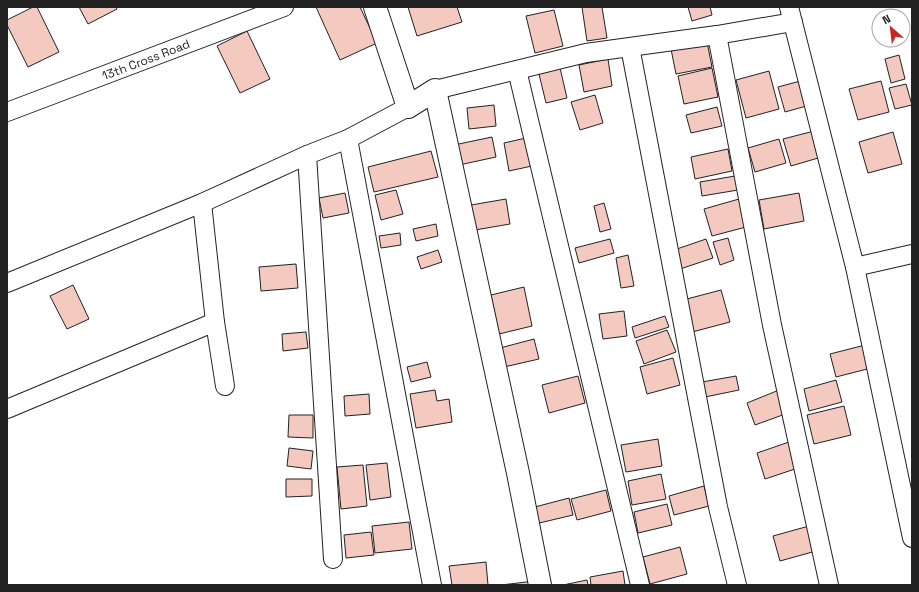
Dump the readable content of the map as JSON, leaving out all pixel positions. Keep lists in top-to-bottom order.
{
  "streets": {
    "street": ["13th Cross Road"]
  },
  "north": "top left"
}
